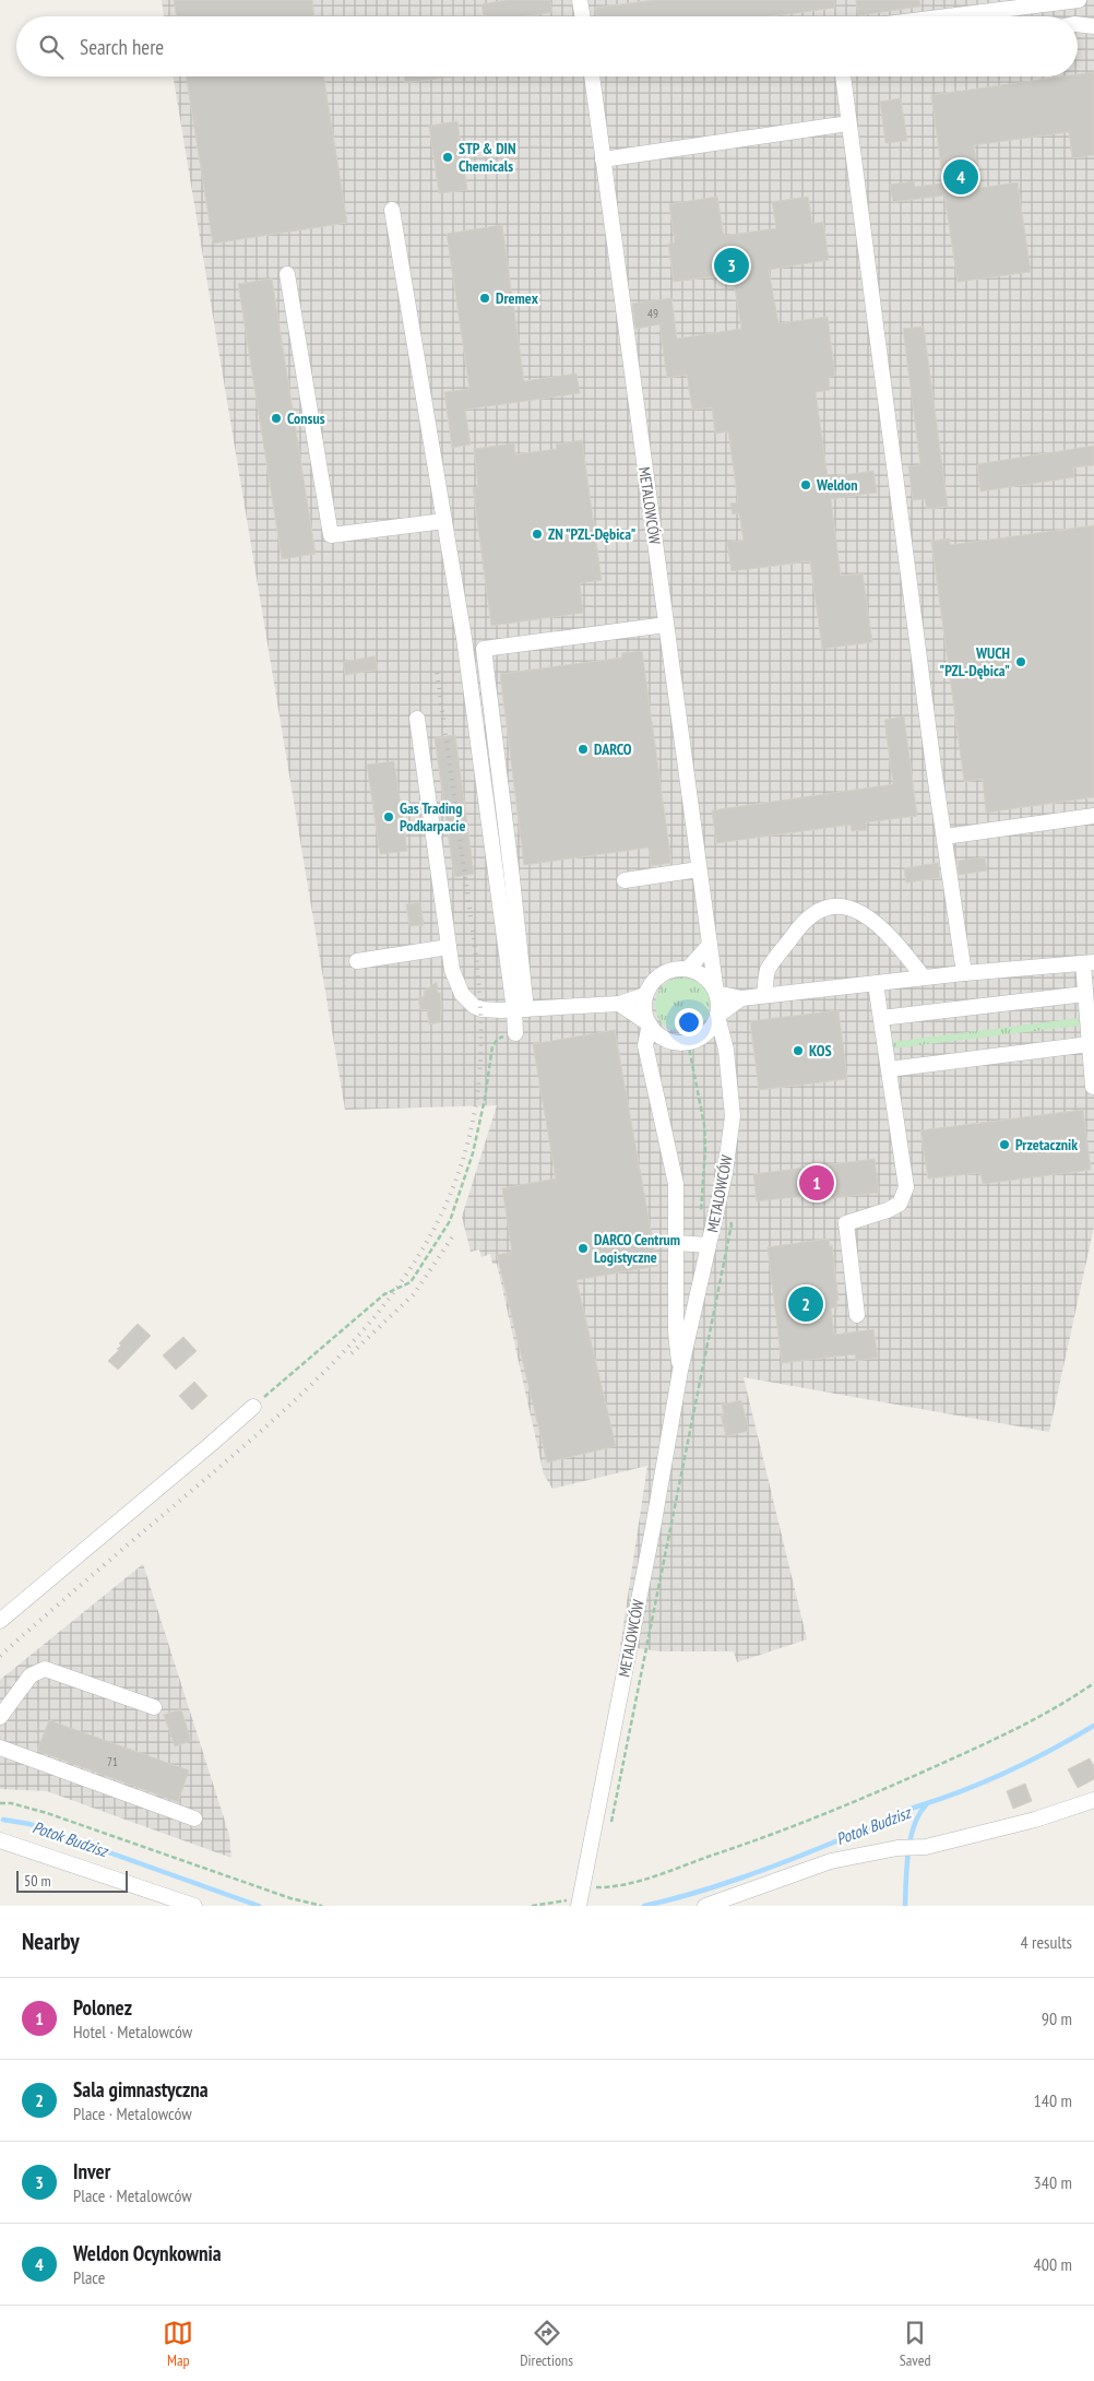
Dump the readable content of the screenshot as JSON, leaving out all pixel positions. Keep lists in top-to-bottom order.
{
  "streets": {
    "street": ["METALOWCÓW"]
  },
  "water": ["Potok Budzisz"],
  "places": [
    "STP & DIN Chemicals",
    "Dremex",
    "Consus",
    "Weldon",
    "ZN \"PZL-Dębica\"",
    "WUCH \"PZL-Dębica\"",
    "DARCO",
    "Gas Trading Podkarpacie",
    "KOS",
    "Przetacznik",
    "DARCO Centrum Logistyczne"
  ],
  "house_numbers": ["49", "71"],
  "scale_bar": "50 m",
  "page": {
    "search": "Search here",
    "pins": [
      "4",
      "3",
      "1",
      "2"
    ],
    "scale": "50 m",
    "heading": ["Nearby", "4 results"],
    "list": [
      {
        "mark": "1",
        "name": "Polonez",
        "note": "Hotel · Metalowców",
        "value": "90 m"
      },
      {
        "mark": "2",
        "name": "Sala gimnastyczna",
        "note": "Place · Metalowców",
        "value": "140 m"
      },
      {
        "mark": "3",
        "name": "Inver",
        "note": "Place · Metalowców",
        "value": "340 m"
      },
      {
        "mark": "4",
        "name": "Weldon Ocynkownia",
        "note": "Place",
        "value": "400 m"
      }
    ],
    "nav": ["Map", "Directions", "Saved"]
  }
}
